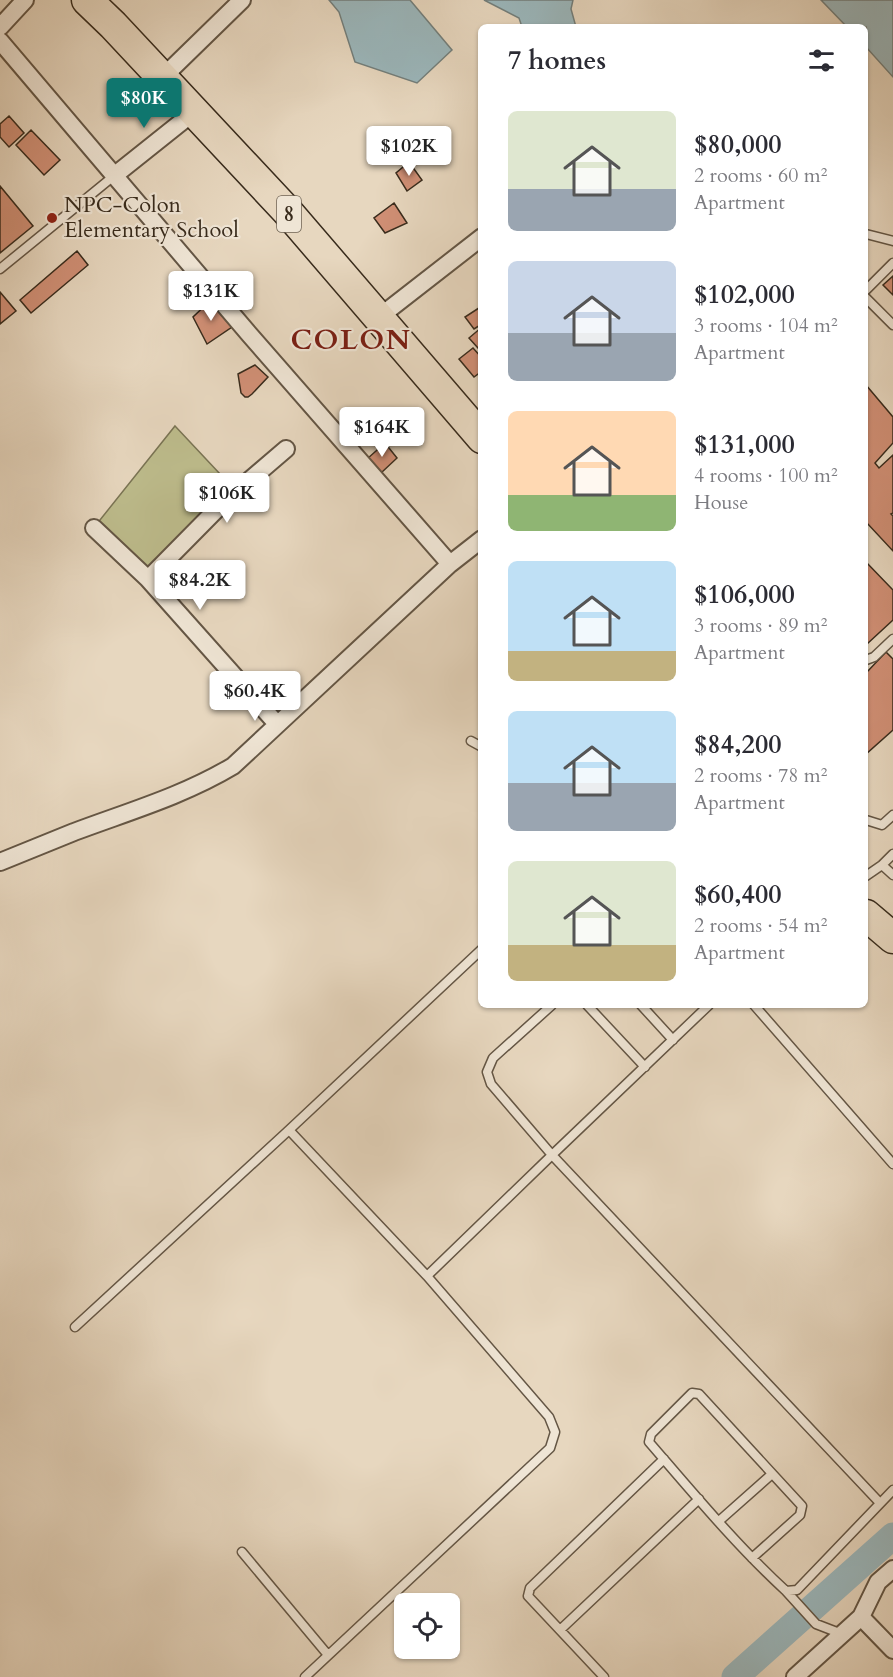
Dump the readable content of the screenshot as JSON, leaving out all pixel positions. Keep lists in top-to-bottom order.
{
  "streets": {
    "highway": ["8"]
  },
  "districts": ["COLON"],
  "places": ["NPC-Colon Elementary School"],
  "page": {
    "heading": "7 homes",
    "price": [
      "$80K",
      "$102K",
      "$131K",
      "$164K",
      "$106K",
      "$84.2K",
      "$60.4K"
    ],
    "list": [
      {
        "name": "$80,000",
        "note": "2 rooms · 60 m² · Apartment"
      },
      {
        "name": "$102,000",
        "note": "3 rooms · 104 m² · Apartment"
      },
      {
        "name": "$131,000",
        "note": "4 rooms · 100 m² · House"
      },
      {
        "name": "$106,000",
        "note": "3 rooms · 89 m² · Apartment"
      },
      {
        "name": "$84,200",
        "note": "2 rooms · 78 m² · Apartment"
      },
      {
        "name": "$60,400",
        "note": "2 rooms · 54 m² · Apartment"
      }
    ]
  }
}
